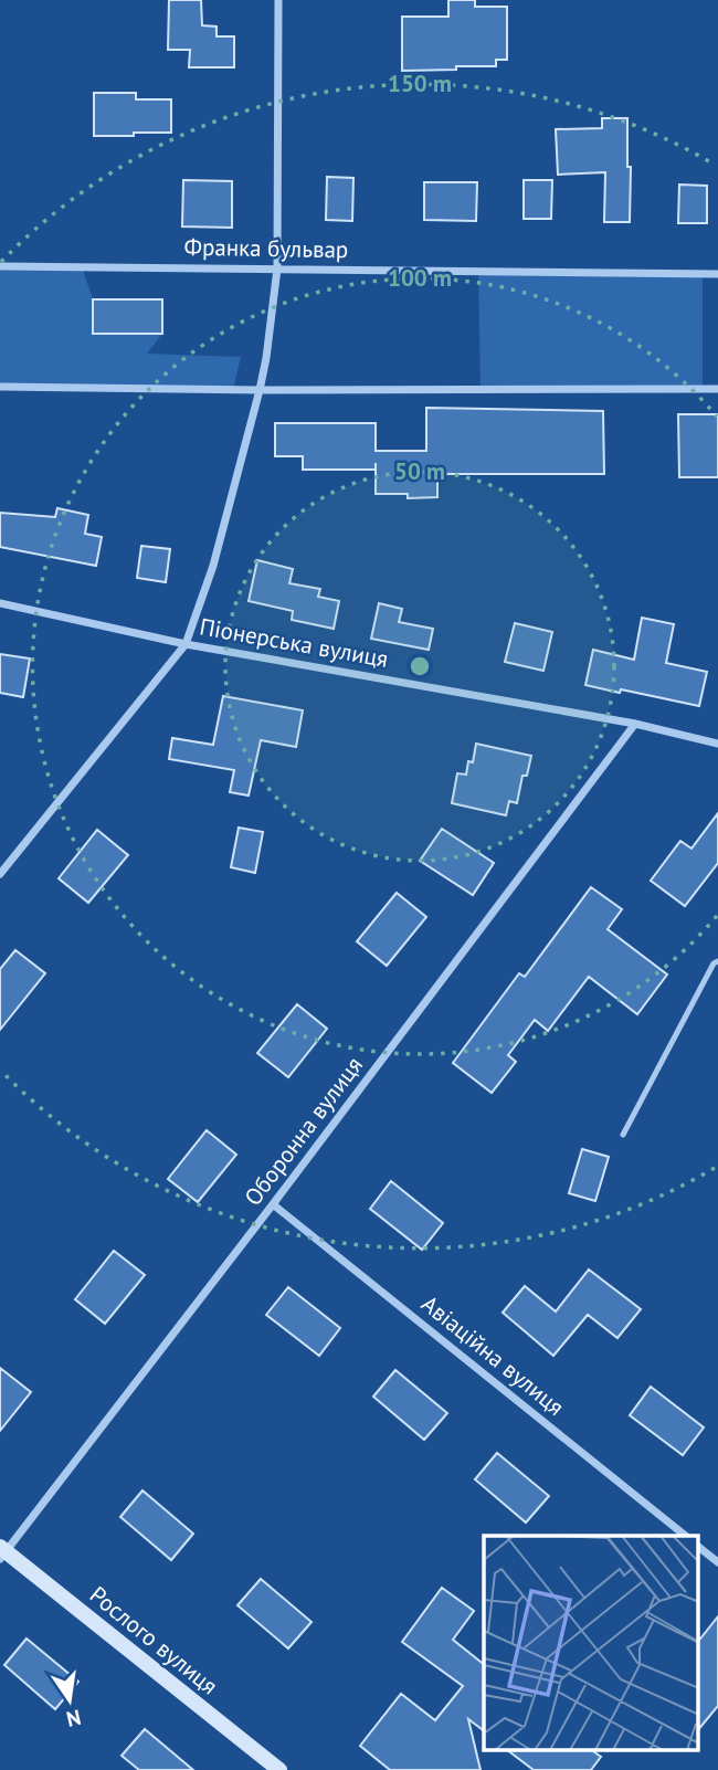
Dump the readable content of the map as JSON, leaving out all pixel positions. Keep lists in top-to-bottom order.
{
  "streets": {
    "street": [
      "Франка бульвар",
      "Піонерська вулиця",
      "Оборонна вулиця",
      "Авіаційна вулиця",
      "Рослого вулиця"
    ]
  },
  "crossings": [
    ["Піонерська вулиця", "Оборонна вулиця"],
    ["Оборонна вулиця", "Авіаційна вулиця"],
    ["Оборонна вулиця", "Рослого вулиця"]
  ],
  "north": "bottom",
  "rings": ["150 m", "100 m", "50 m"]
}
